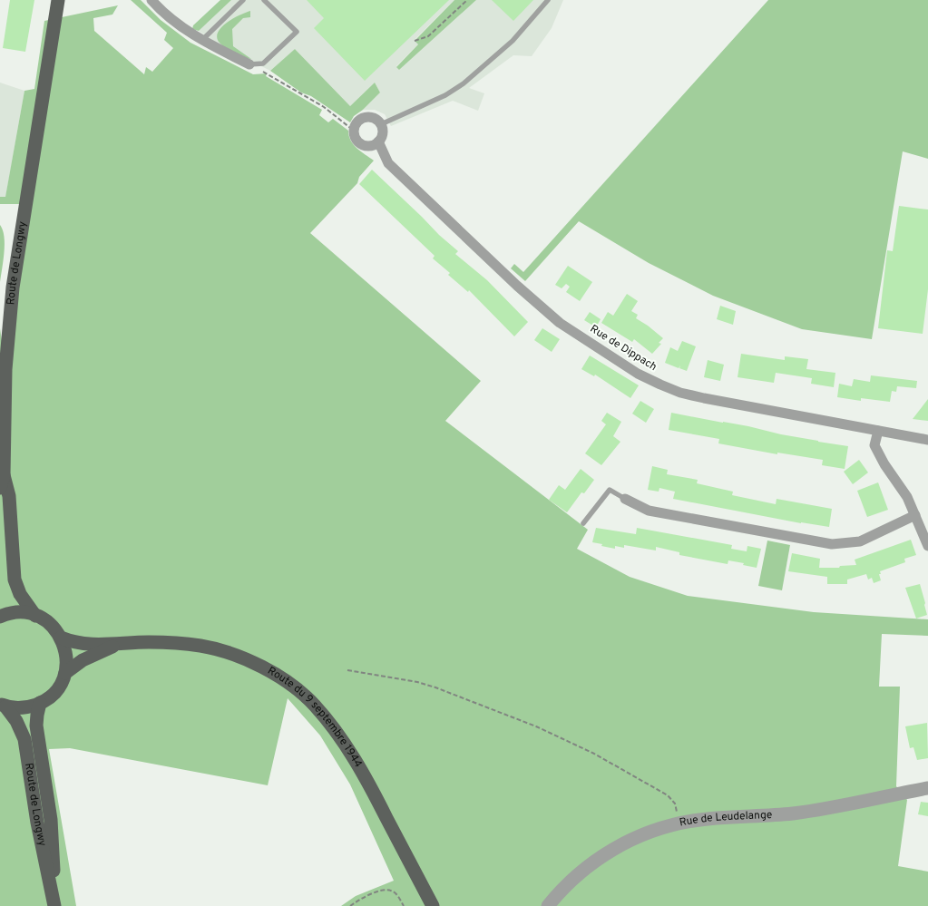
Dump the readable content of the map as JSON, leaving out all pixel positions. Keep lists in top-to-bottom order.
{
  "streets": {
    "main road": ["Route de Longwy", "Route du 9 septembre 1944"],
    "street": ["Rue de Dippach", "Rue de Leudelange"]
  }
}
